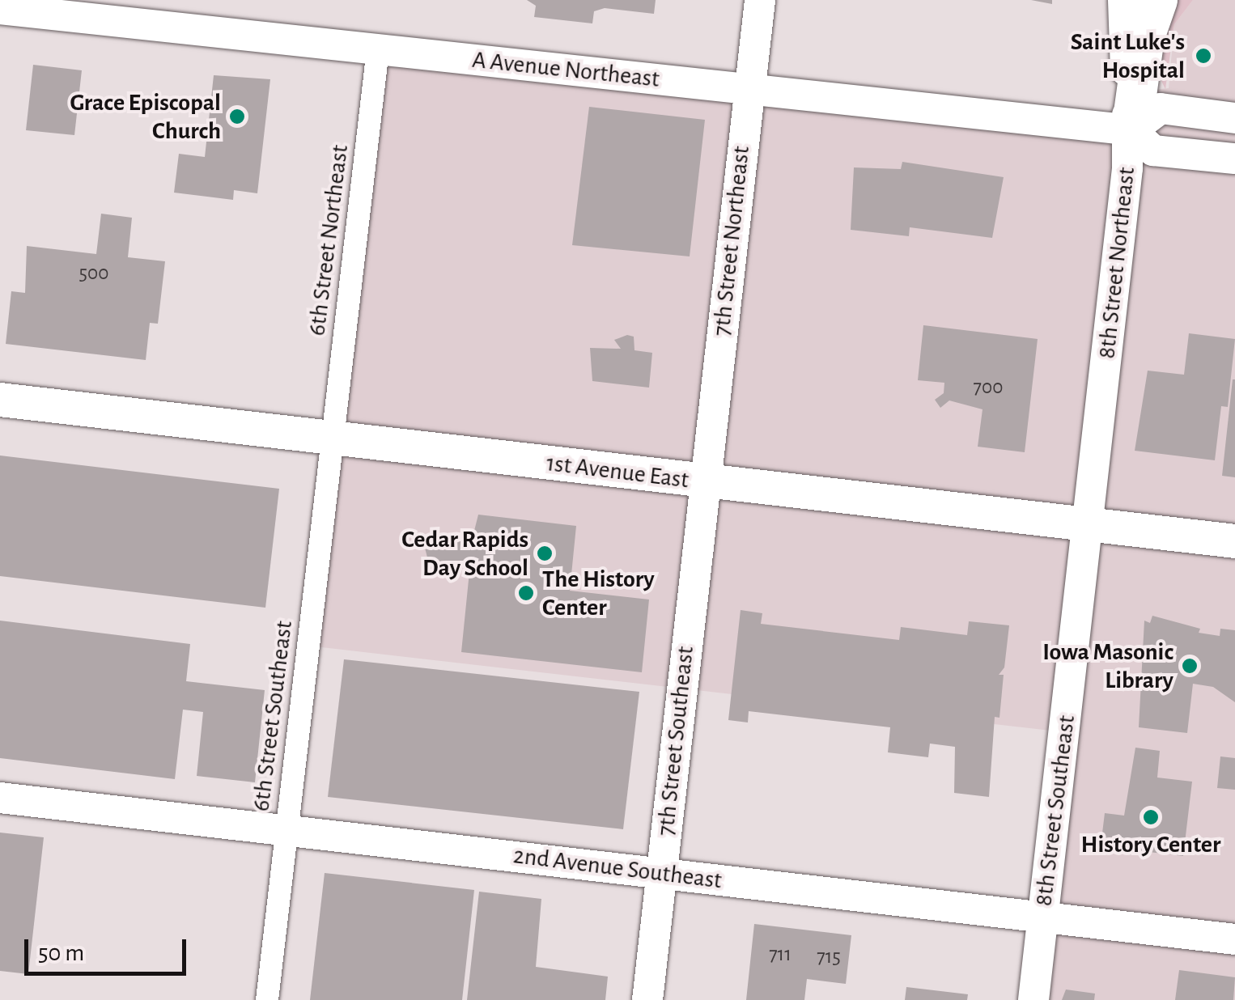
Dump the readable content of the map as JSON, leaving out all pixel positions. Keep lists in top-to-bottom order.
{
  "streets": {
    "main road": [
      "A Avenue Northeast",
      "7th Street Northeast",
      "8th Street Northeast",
      "1st Avenue East",
      "7th Street Southeast",
      "8th Street Southeast",
      "2nd Avenue Southeast"
    ],
    "street": ["6th Street Northeast", "6th Street Southeast"]
  },
  "crossings": [
    ["A Avenue Northeast", "6th Street Northeast"],
    ["A Avenue Northeast", "7th Street Northeast"],
    ["A Avenue Northeast", "8th Street Northeast"],
    ["6th Street Northeast", "1st Avenue East"],
    ["6th Street Northeast", "6th Street Southeast"],
    ["7th Street Northeast", "1st Avenue East"],
    ["7th Street Northeast", "7th Street Southeast"],
    ["8th Street Northeast", "1st Avenue East"],
    ["8th Street Northeast", "8th Street Southeast"],
    ["1st Avenue East", "6th Street Southeast"],
    ["1st Avenue East", "7th Street Southeast"],
    ["1st Avenue East", "8th Street Southeast"],
    ["6th Street Southeast", "2nd Avenue Southeast"],
    ["7th Street Southeast", "2nd Avenue Southeast"],
    ["8th Street Southeast", "2nd Avenue Southeast"]
  ],
  "places": [
    "Saint Luke's Hospital",
    "Grace Episcopal Church",
    "Cedar Rapids Day School",
    "The History Center",
    "Iowa Masonic Library",
    "History Center"
  ],
  "house_numbers": [
    "500",
    "700",
    "711",
    "715"
  ],
  "scale_bar": "50 m"
}
